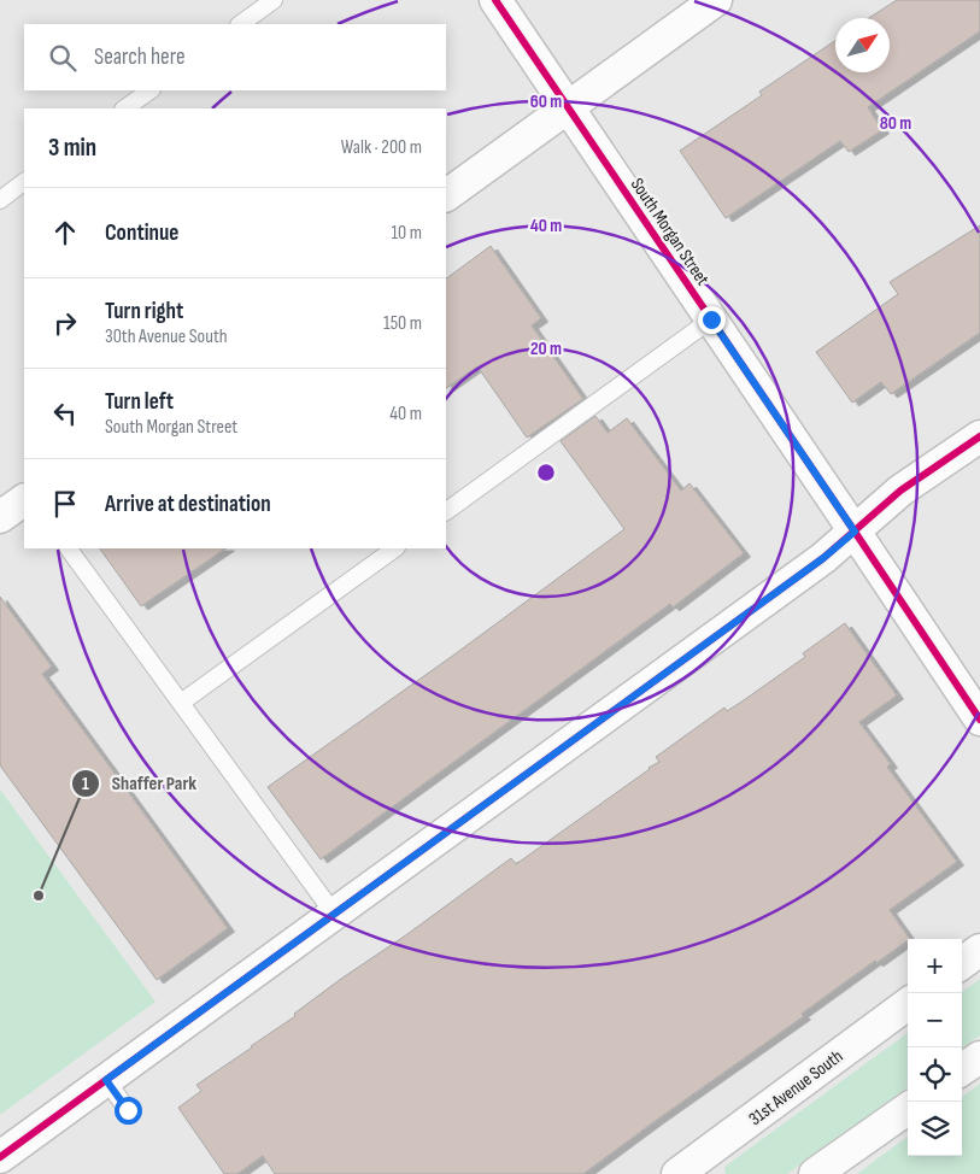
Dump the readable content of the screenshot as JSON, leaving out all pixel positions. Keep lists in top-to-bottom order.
{
  "streets": {
    "street": ["South Morgan Street", "31st Avenue South"]
  },
  "places": ["Shaffer Park"],
  "north": "top right",
  "page": {
    "search": "Search here",
    "heading": ["3 min", "Walk · 200 m"],
    "list": [
      ["Continue", "10 m"],
      ["Turn right", "30th Avenue South", "150 m"],
      ["Turn left", "South Morgan Street", "40 m"],
      "Arrive at destination"
    ],
    "map_buttons": ["+", "−"]
  },
  "rings": [
    "60 m",
    "80 m",
    "40 m",
    "20 m"
  ]
}
